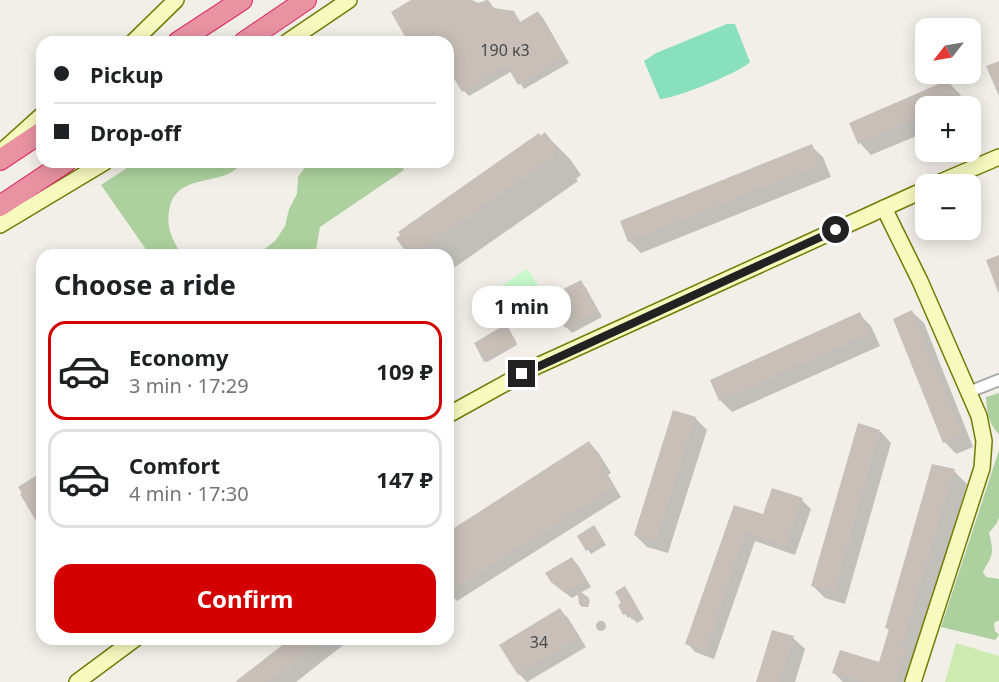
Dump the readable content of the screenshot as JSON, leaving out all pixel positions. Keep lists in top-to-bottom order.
{
  "house_numbers": ["190 к3", "34"],
  "north": "bottom left",
  "page": {
    "map_buttons": ["+", "−"],
    "banner": ["Pickup", "Drop-off"],
    "heading": "Choose a ride",
    "bubble": "1 min",
    "list": [
      {
        "name": "Economy",
        "note": "3 min · 17:29",
        "value": "109 ₽"
      },
      {
        "name": "Comfort",
        "note": "4 min · 17:30",
        "value": "147 ₽"
      }
    ],
    "buttons": "Confirm"
  }
}
